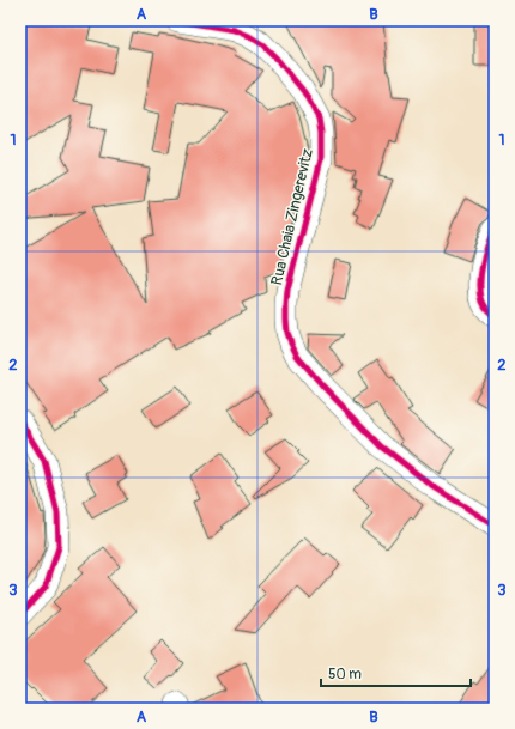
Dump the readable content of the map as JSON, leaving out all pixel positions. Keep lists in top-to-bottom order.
{
  "streets": {
    "street": ["Rua Chaia Zingerevitz"]
  },
  "scale_bar": "50 m",
  "grid": {
    "columns": ["A", "B"],
    "rows": ["1", "2", "3"]
  }
}
